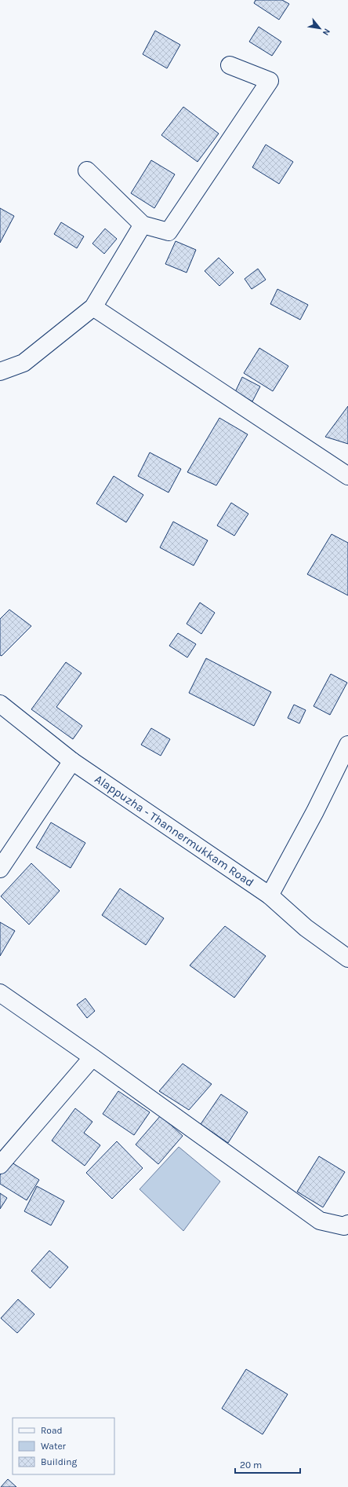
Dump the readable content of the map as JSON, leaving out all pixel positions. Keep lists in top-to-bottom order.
{
  "streets": {
    "street": ["Alappuzha - Thannermukkam Road"]
  },
  "legend": ["Road", "Water", "Building"],
  "scale_bar": "20 m",
  "north": "bottom right"
}
